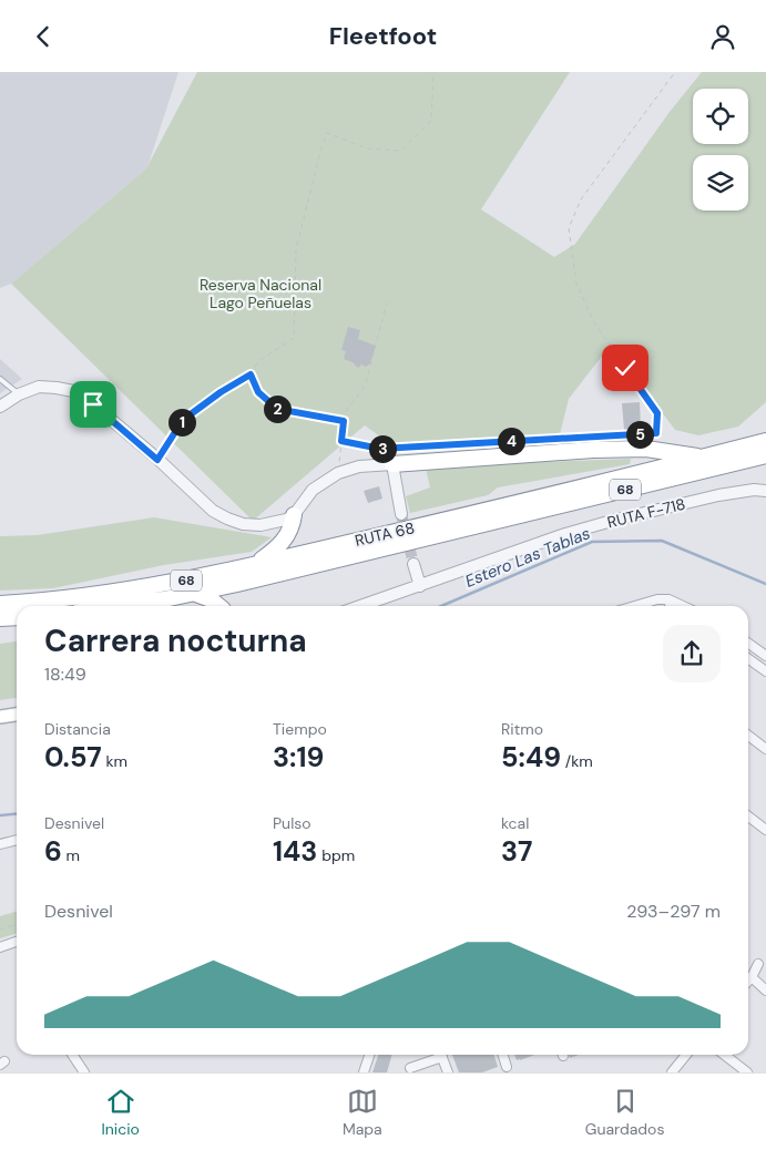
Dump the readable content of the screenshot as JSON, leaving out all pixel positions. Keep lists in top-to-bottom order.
{
  "streets": {
    "highway": ["68", "RUTA 68"],
    "street": ["RUTA F-718"]
  },
  "water": ["Estero Las Tablas"],
  "parks": ["Reserva Nacional Lago Peñuelas"],
  "page": {
    "header": "Fleetfoot",
    "pins": [
      "2",
      "1",
      "5",
      "4",
      "3"
    ],
    "heading": ["Carrera nocturna", "18:49"],
    "stats": [
      ["Distancia", "0.57 km"],
      ["Tiempo", "3:19"],
      ["Ritmo", "5:49 /km"],
      ["Desnivel", "6 m"],
      ["Pulso", "143 bpm"],
      ["kcal", "37"]
    ],
    "chart": ["Desnivel", "293–297 m"],
    "tabs": ["Inicio", "Mapa", "Guardados"]
  }
}
